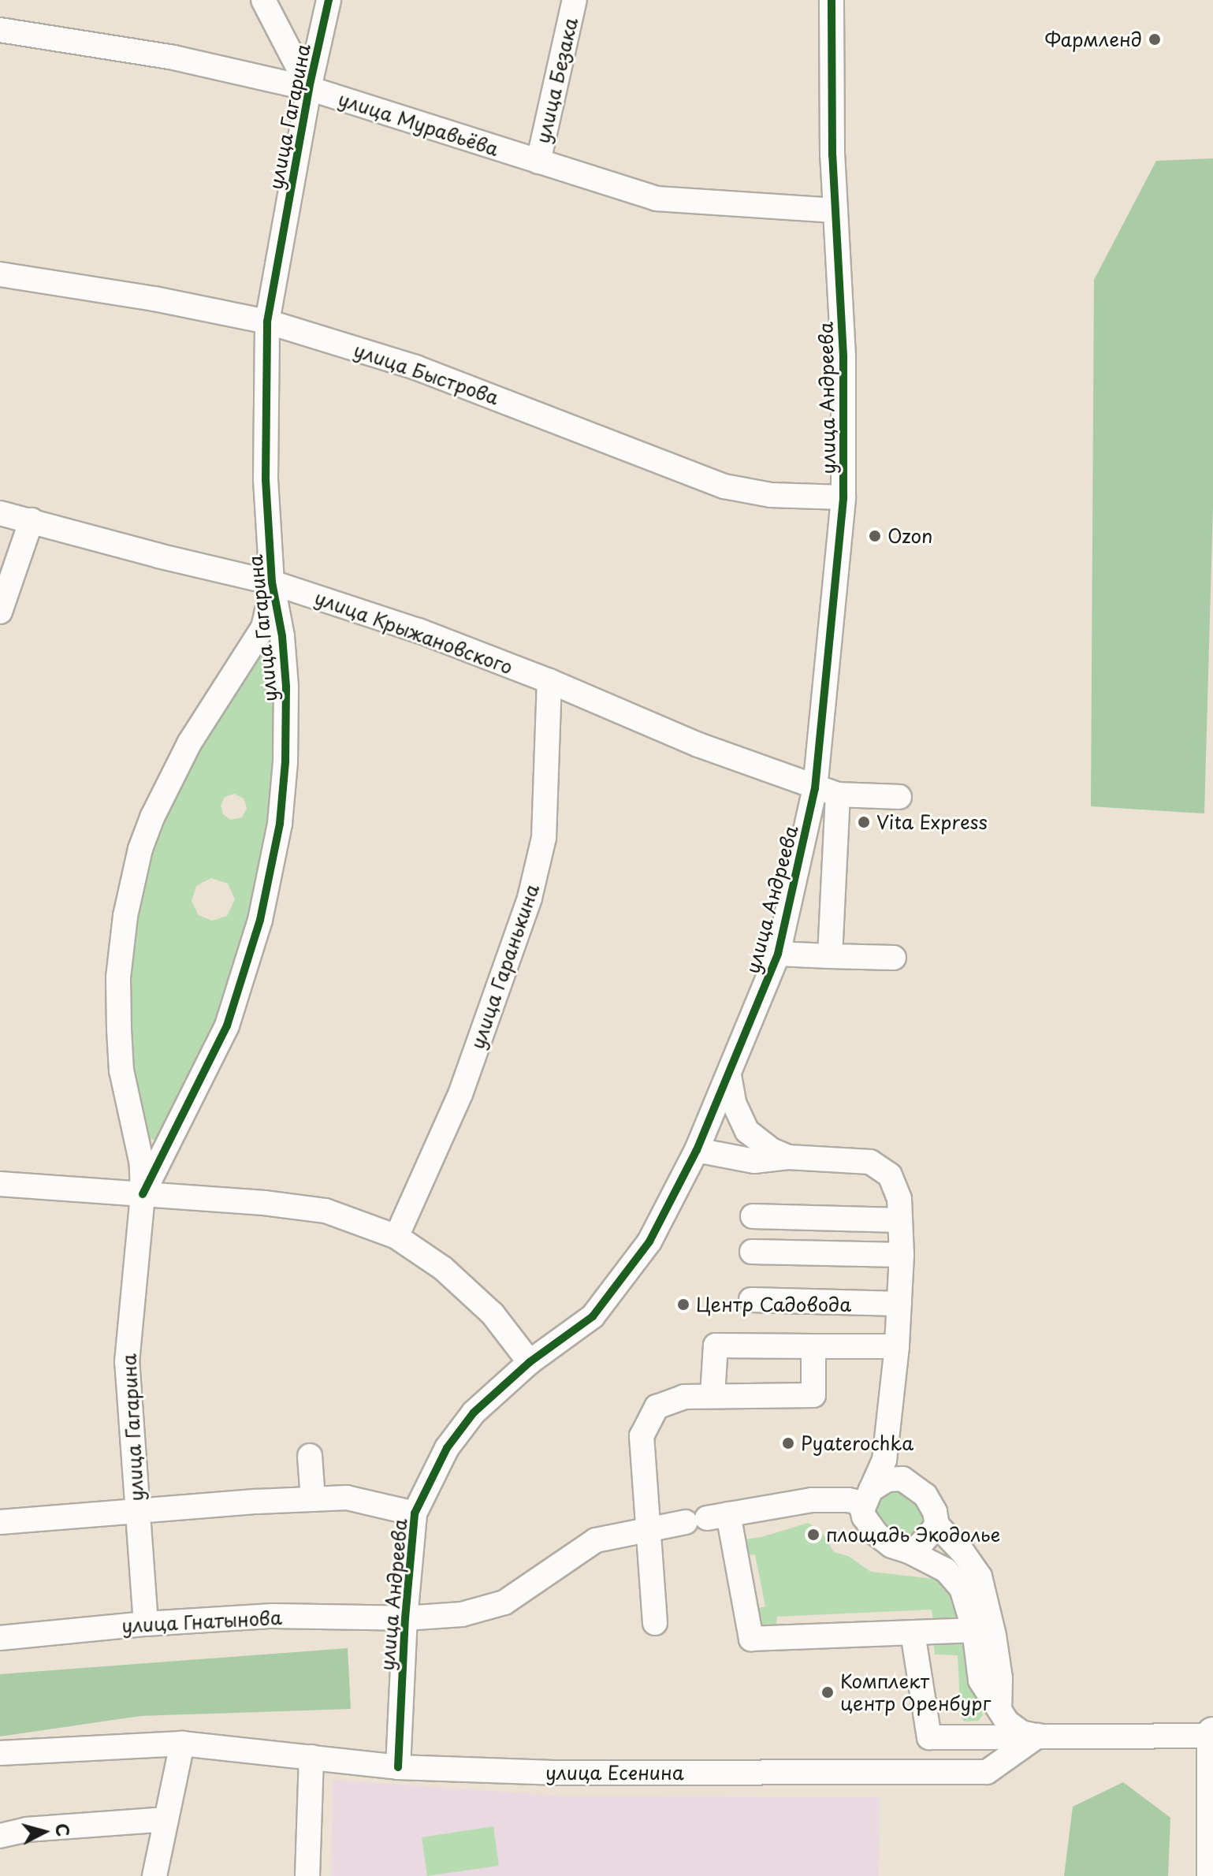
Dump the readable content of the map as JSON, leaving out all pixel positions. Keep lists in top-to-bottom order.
{
  "streets": {
    "street": [
      "улица Безака",
      "улица Гагарина",
      "улица Муравьёва",
      "улица Быстрова",
      "улица Андреева",
      "улица Крыжановского",
      "улица Гаранькина",
      "улица Гнатынова",
      "улица Есенина"
    ]
  },
  "crossings": [
    ["улица Безака", "улица Муравьёва"],
    ["улица Гагарина", "улица Муравьёва"],
    ["улица Гагарина", "улица Быстрова"],
    ["улица Гагарина", "улица Крыжановского"],
    ["улица Гагарина", "улица Гнатынова"],
    ["улица Муравьёва", "улица Андреева"],
    ["улица Быстрова", "улица Андреева"],
    ["улица Андреева", "улица Крыжановского"],
    ["улица Андреева", "улица Гнатынова"],
    ["улица Андреева", "улица Есенина"],
    ["улица Крыжановского", "улица Гаранькина"]
  ],
  "places": [
    "Фармленд",
    "Ozon",
    "Vita Express",
    "Центр Садовода",
    "Pyaterochka",
    "площадь Экодолье",
    "Комплект центр Оренбург"
  ],
  "north": "right"
}
